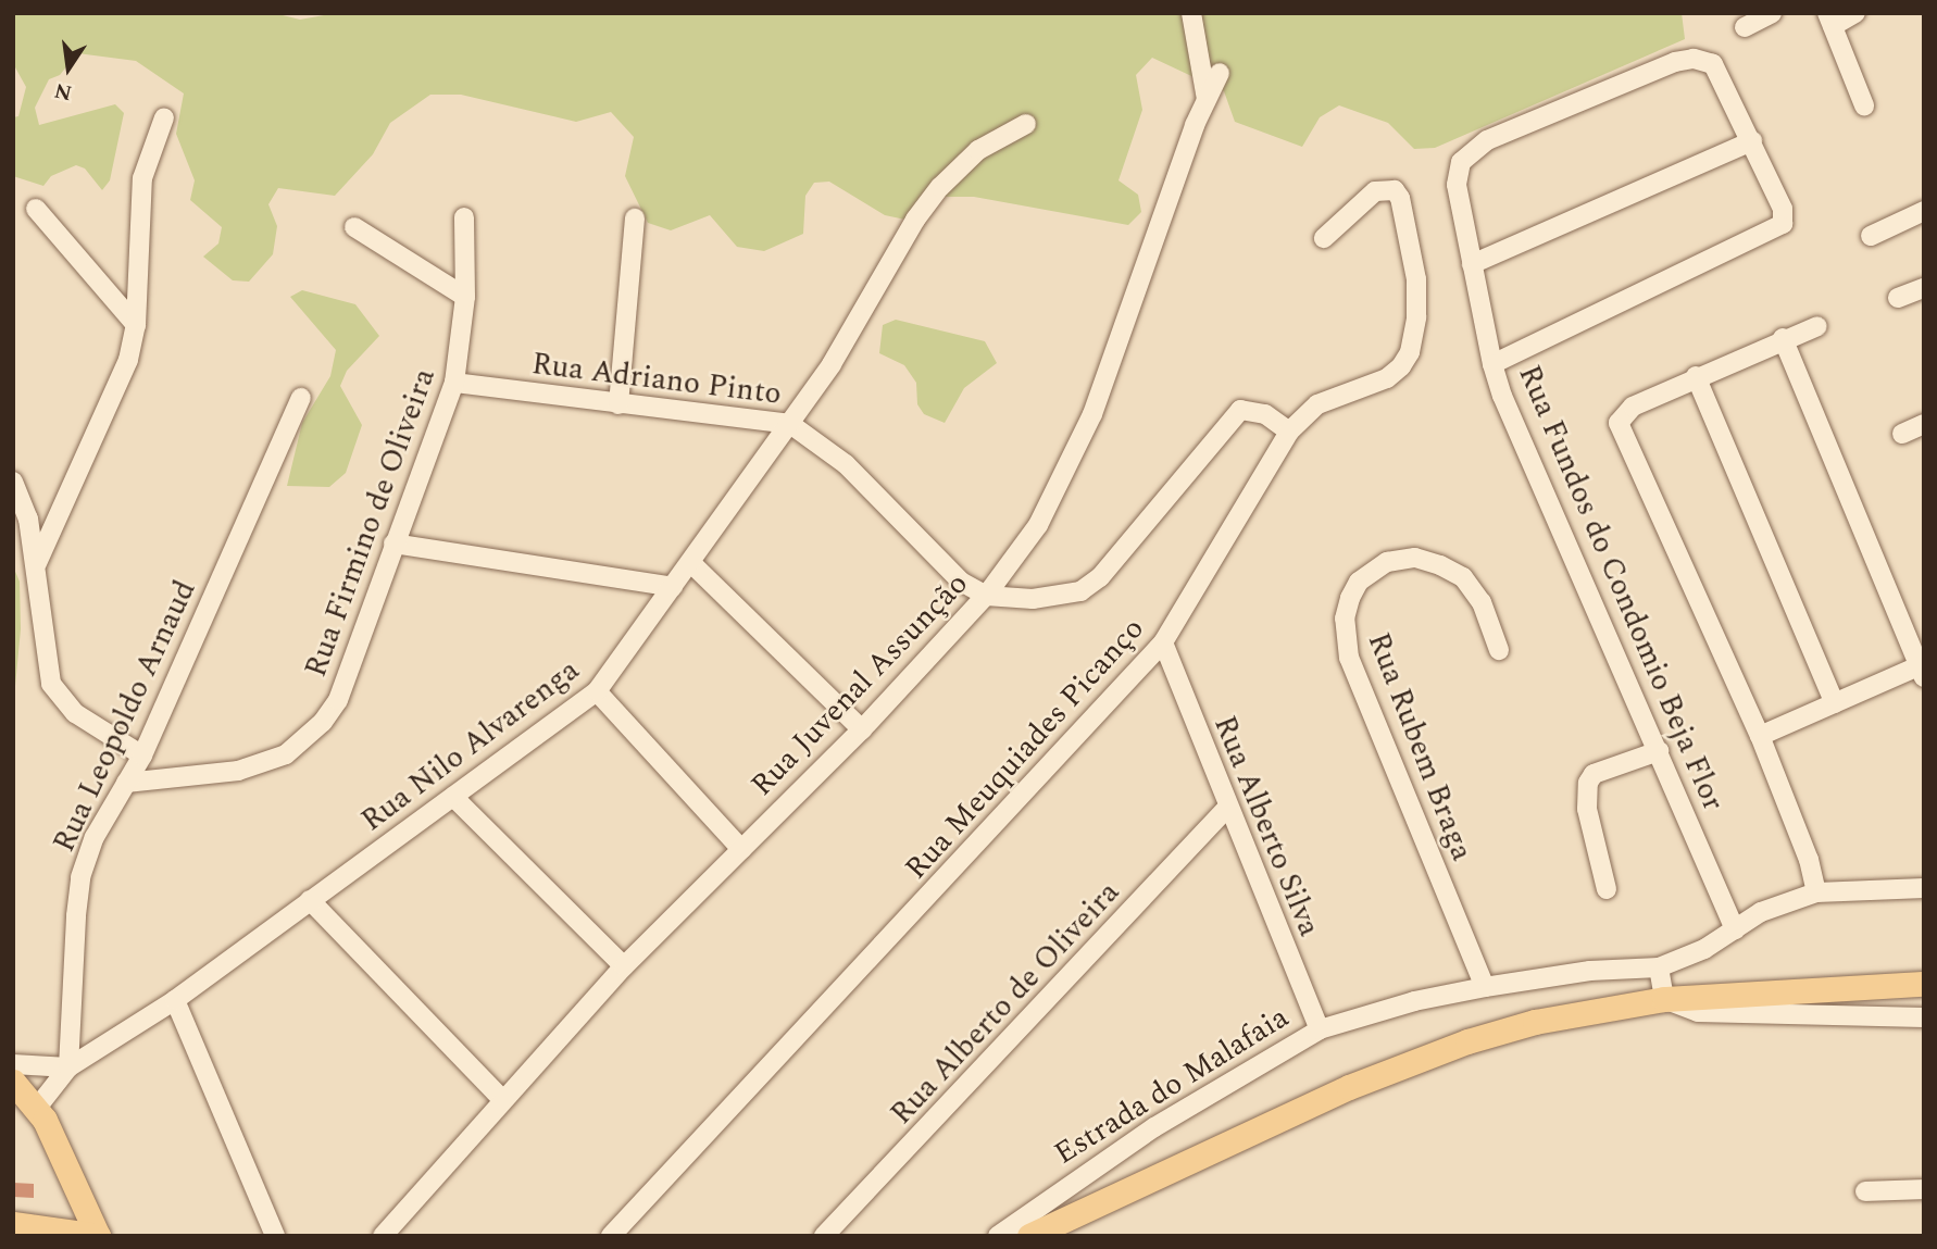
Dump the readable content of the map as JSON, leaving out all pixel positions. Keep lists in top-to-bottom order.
{
  "streets": {
    "street": [
      "Rua Adriano Pinto",
      "Rua Firmino de Oliveira",
      "Rua Fundos do Condomio Beja Flor",
      "Rua Juvenal Assunção",
      "Rua Leopoldo Arnaud",
      "Rua Nilo Alvarenga",
      "Rua Rubem Braga",
      "Rua Meuquiades Picanço",
      "Rua Alberto Silva",
      "Rua Alberto de Oliveira",
      "Estrada do Malafaia"
    ]
  },
  "crossings": [
    ["Rua Adriano Pinto", "Rua Firmino de Oliveira"],
    ["Rua Adriano Pinto", "Rua Juvenal Assunção"],
    ["Rua Adriano Pinto", "Rua Nilo Alvarenga"],
    ["Rua Firmino de Oliveira", "Rua Leopoldo Arnaud"],
    ["Rua Fundos do Condomio Beja Flor", "Estrada do Malafaia"],
    ["Rua Leopoldo Arnaud", "Rua Nilo Alvarenga"],
    ["Rua Rubem Braga", "Estrada do Malafaia"],
    ["Rua Meuquiades Picanço", "Rua Alberto Silva"],
    ["Rua Alberto Silva", "Rua Alberto de Oliveira"],
    ["Rua Alberto Silva", "Estrada do Malafaia"]
  ],
  "north": "bottom"
}
